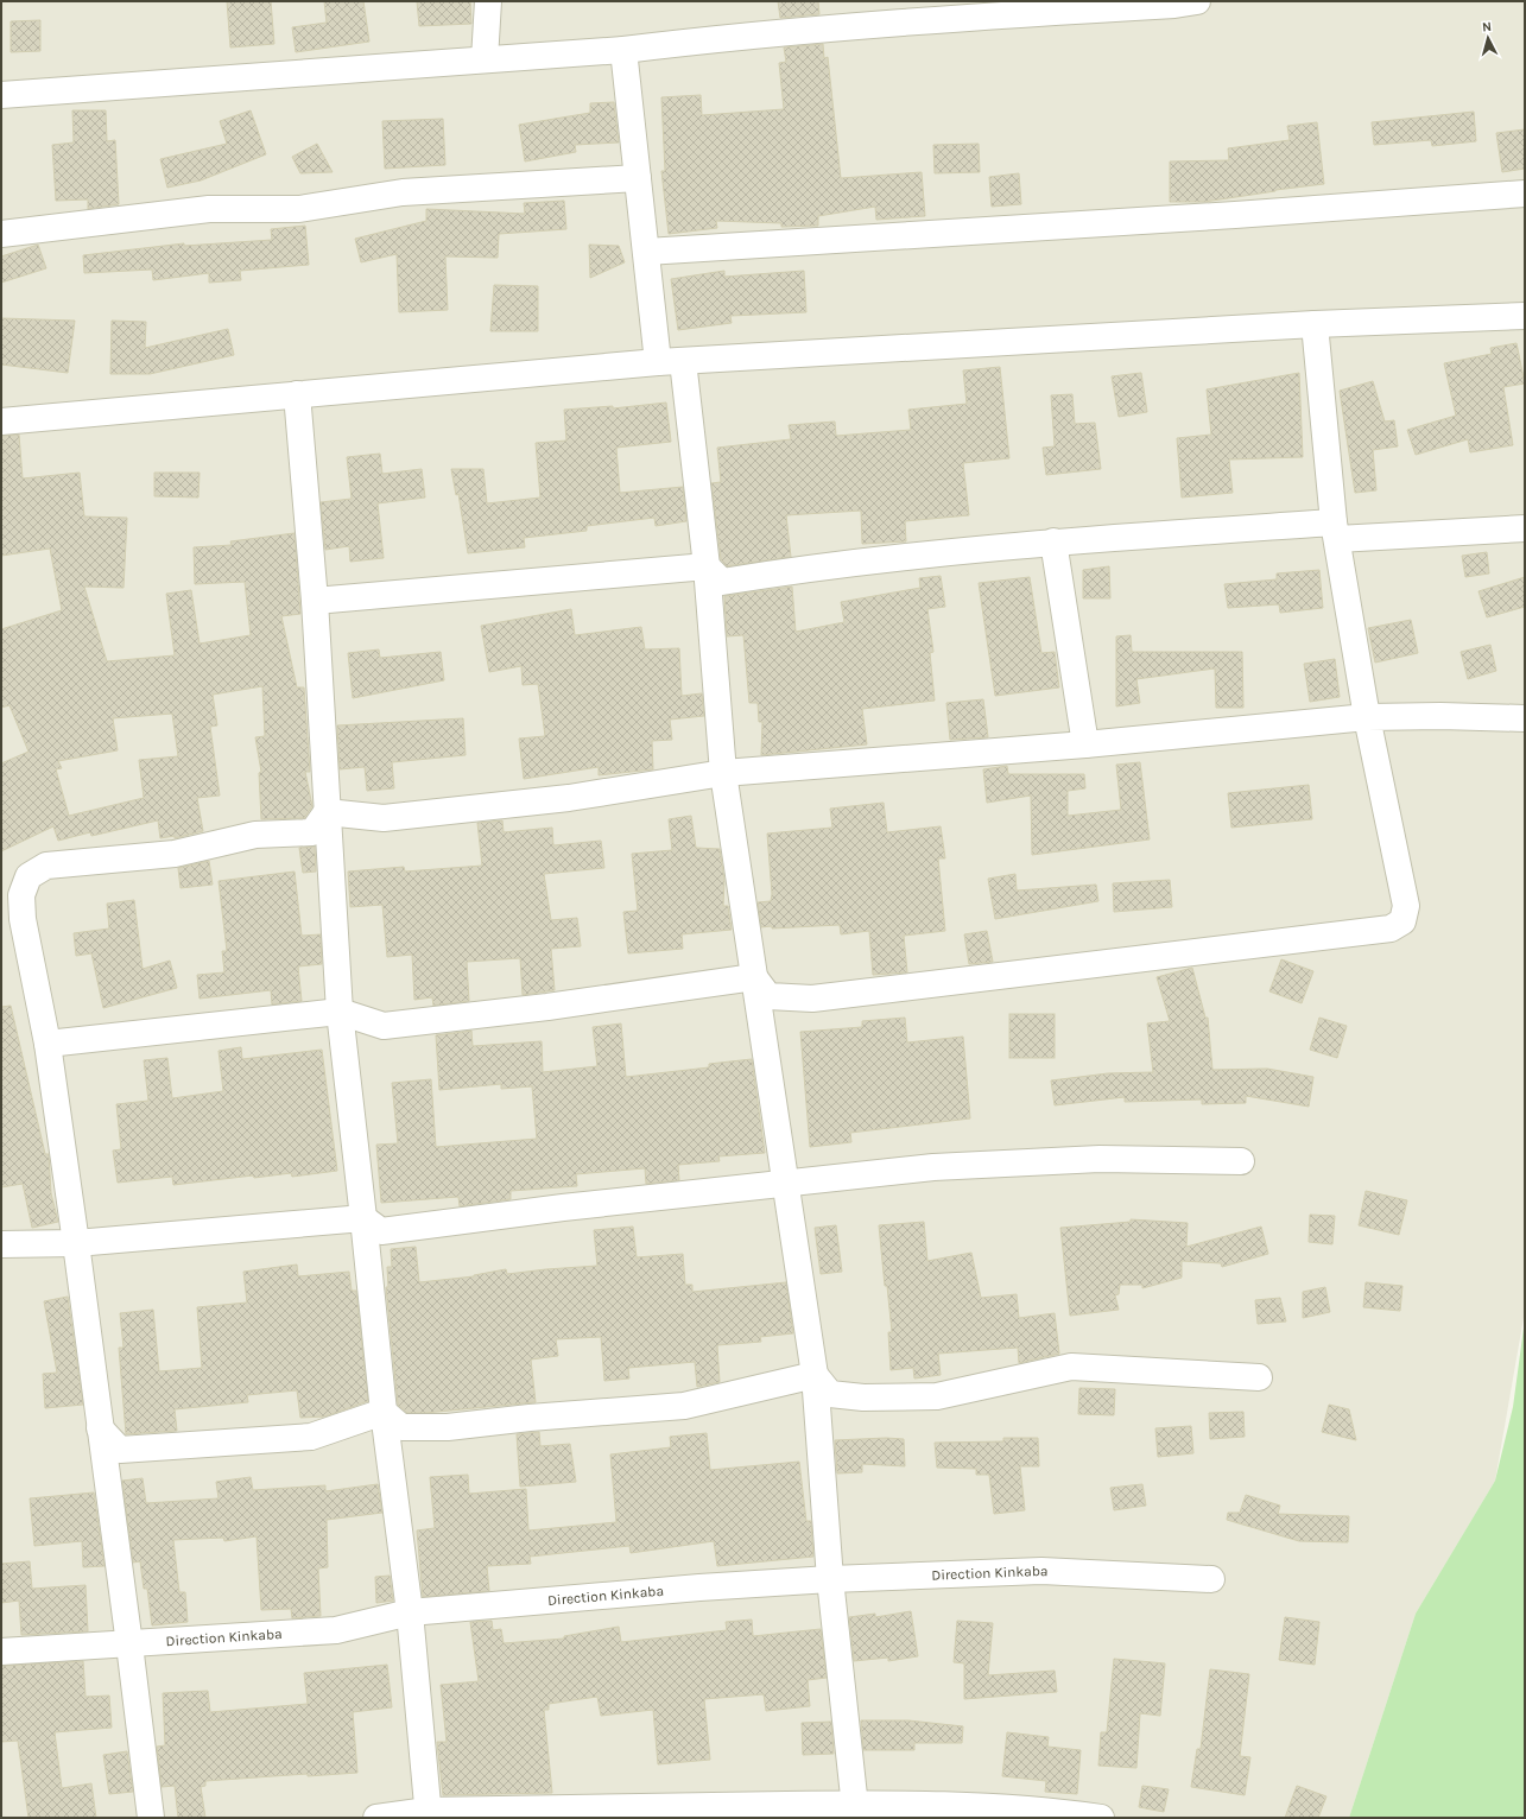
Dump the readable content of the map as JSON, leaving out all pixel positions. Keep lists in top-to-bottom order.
{
  "streets": {
    "street": ["Direction Kinkaba"]
  },
  "north": "top"
}
